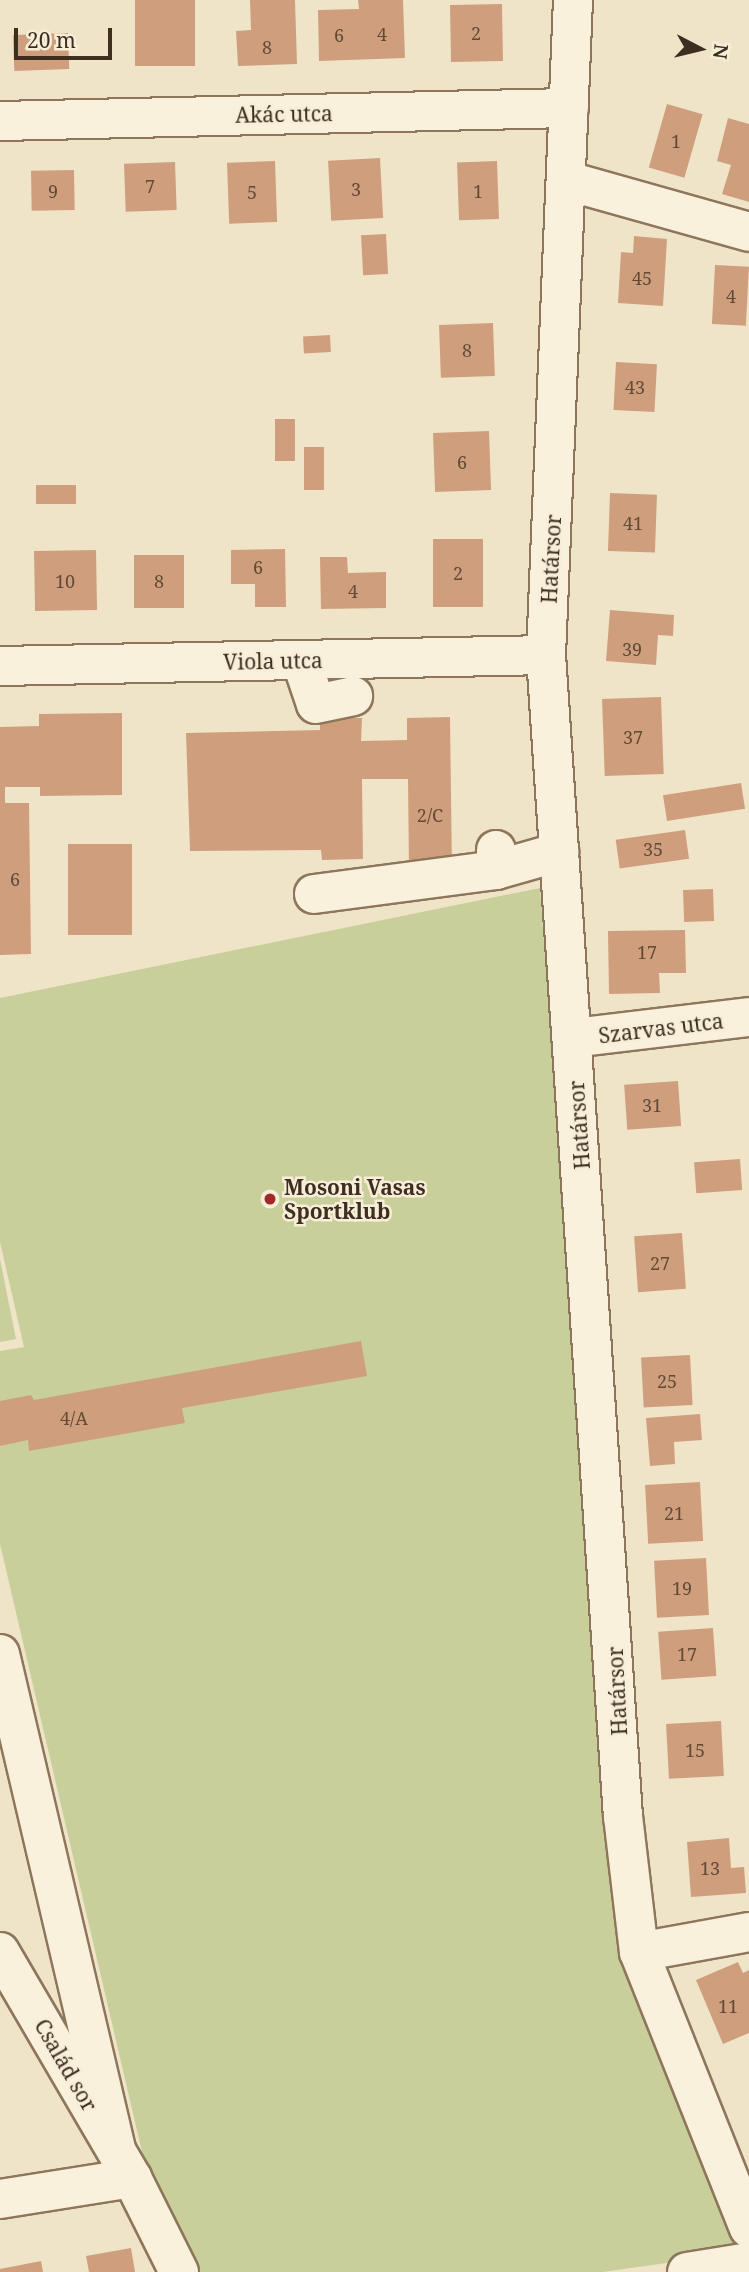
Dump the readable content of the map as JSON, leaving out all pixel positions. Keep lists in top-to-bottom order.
{
  "streets": {
    "street": [
      "Akác utca",
      "Határsor",
      "Viola utca",
      "Szarvas utca",
      "Család sor"
    ]
  },
  "crossings": [
    ["Akác utca", "Határsor"],
    ["Határsor", "Viola utca"],
    ["Határsor", "Szarvas utca"]
  ],
  "places": ["Mosoni Vasas Sportklub"],
  "house_numbers": [
    "2",
    "4",
    "6",
    "8",
    "1",
    "7",
    "3",
    "9",
    "1",
    "5",
    "45",
    "4",
    "8",
    "43",
    "6",
    "41",
    "6",
    "2",
    "10",
    "8",
    "4",
    "39",
    "37",
    "2/C",
    "35",
    "6",
    "17",
    "31",
    "27",
    "25",
    "4/A",
    "21",
    "19",
    "17",
    "15",
    "13",
    "11"
  ],
  "scale_bar": "20 m",
  "north": "right"
}
